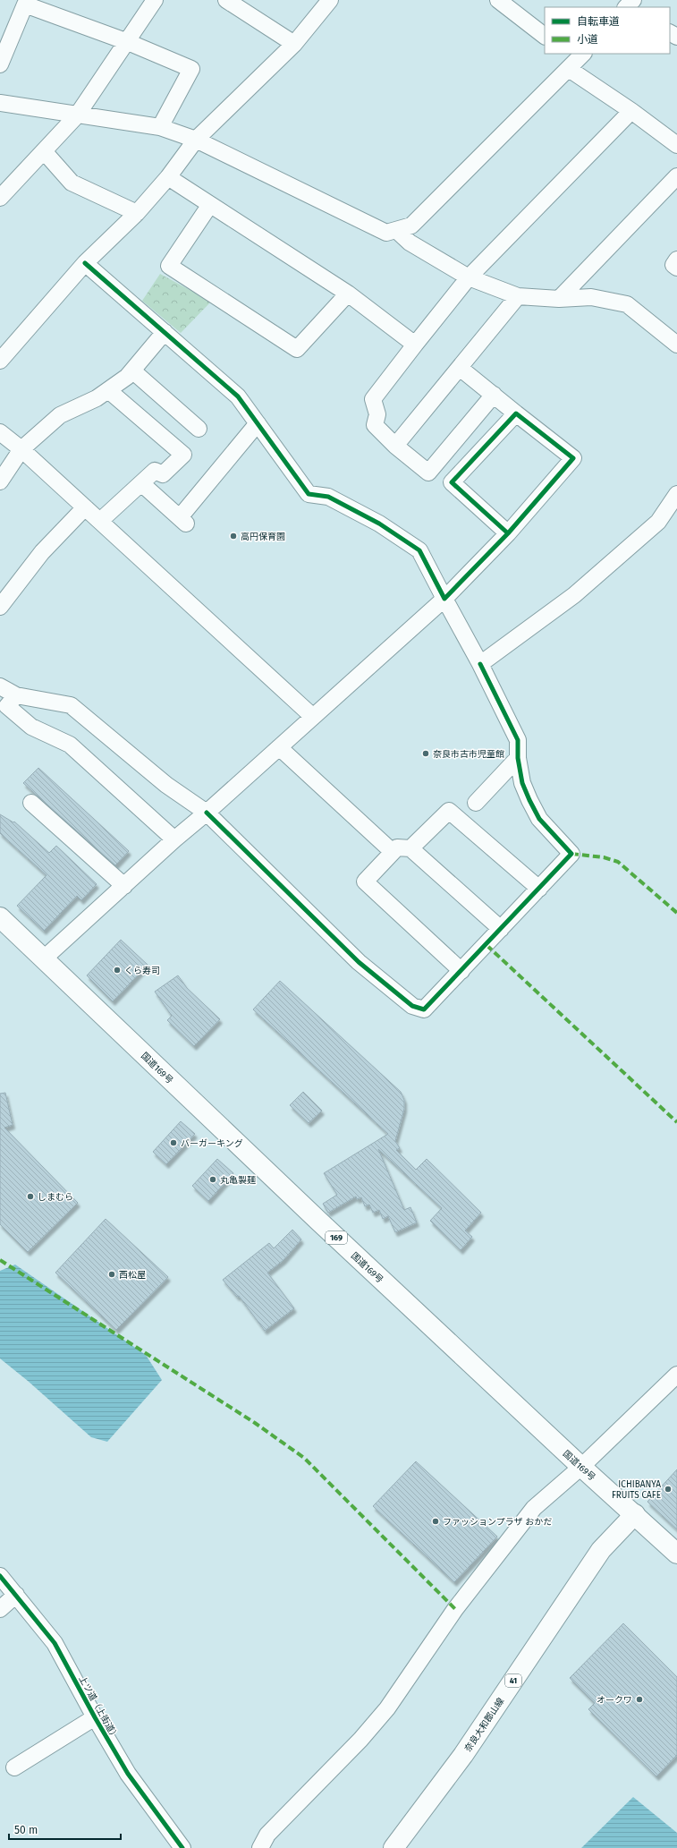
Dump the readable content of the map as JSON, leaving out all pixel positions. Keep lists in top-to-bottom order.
{
  "streets": {
    "main road": [
      "国道169号",
      "169",
      "41",
      "奈良大和郡山線"
    ],
    "street": ["上ツ道（上街道）"]
  },
  "crossings": [
    ["国道169号", "奈良大和郡山線"]
  ],
  "places": [
    "高円保育園",
    "奈良市古市児童館",
    "くら寿司",
    "バーガーキング",
    "丸亀製麺",
    "しまむら",
    "西松屋",
    "ICHIBANYA FRUITS CAFE",
    "ファッションプラザ おかだ",
    "オークワ"
  ],
  "legend": ["自転車道", "小道"],
  "scale_bar": "50 m"
}
